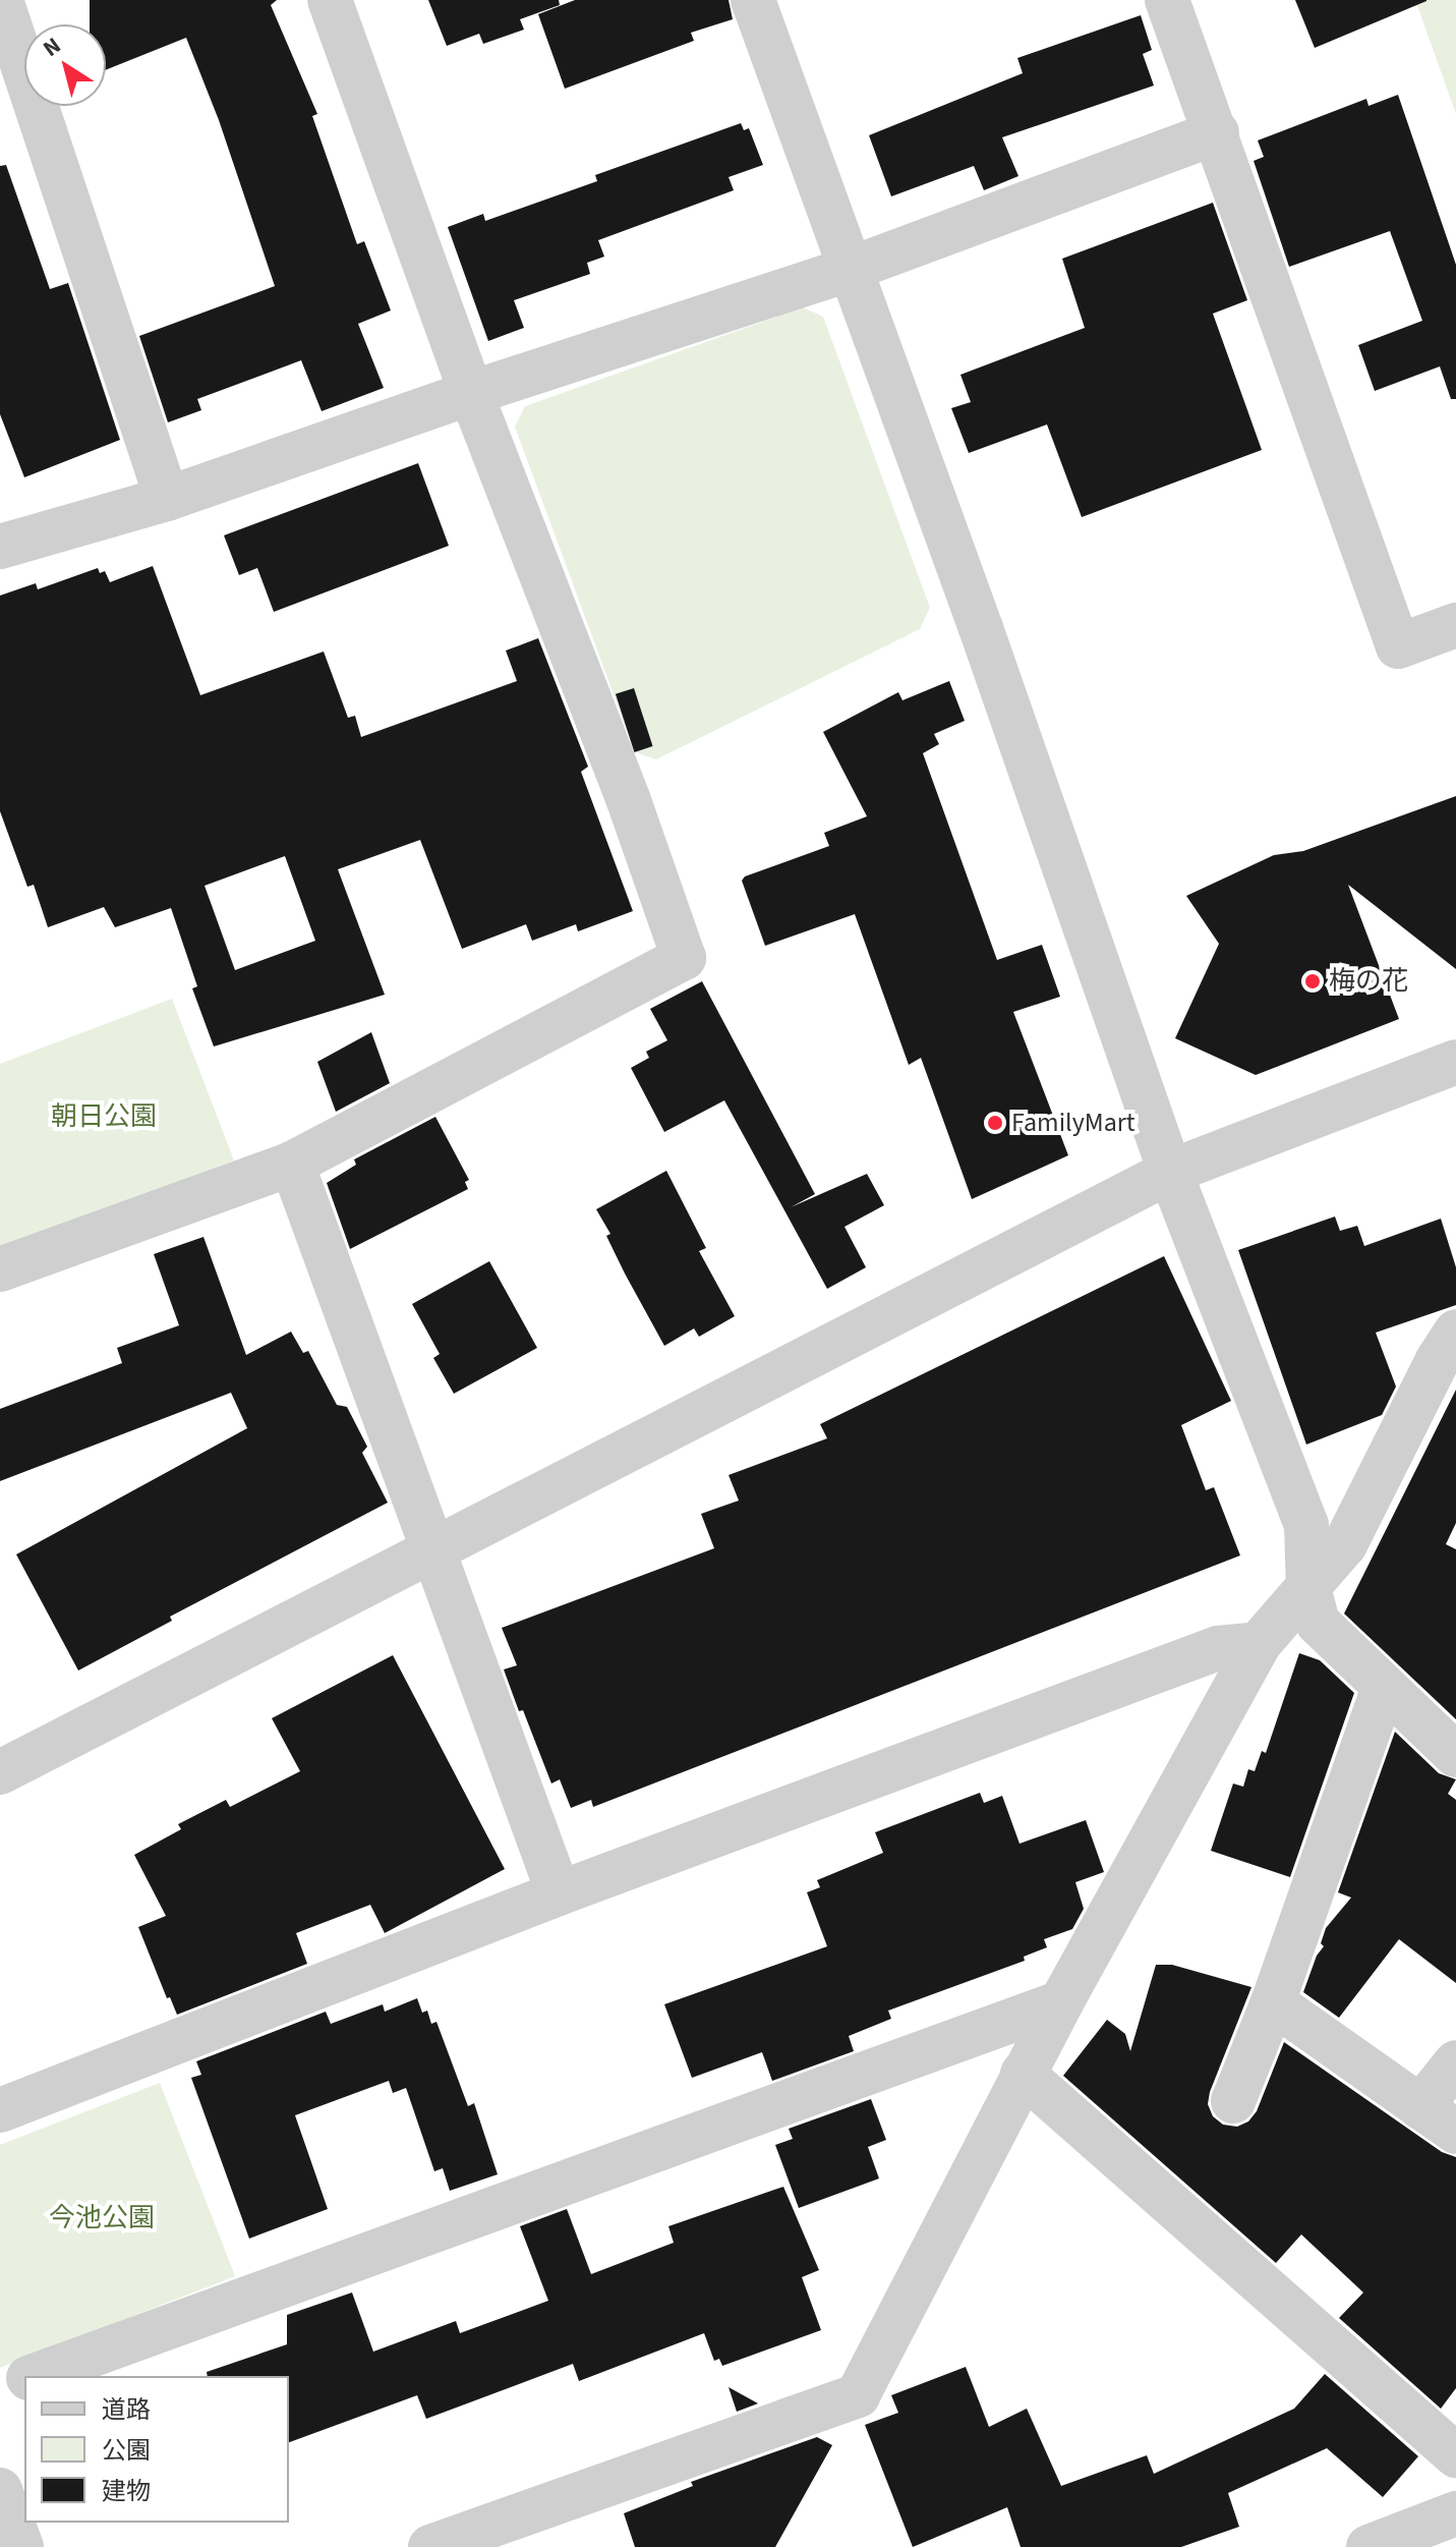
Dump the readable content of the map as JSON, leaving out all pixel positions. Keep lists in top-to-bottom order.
{
  "parks": ["朝日公園", "今池公園"],
  "places": ["梅の花", "FamilyMart"],
  "legend": ["道路", "公園", "建物"],
  "north": "top left"
}
